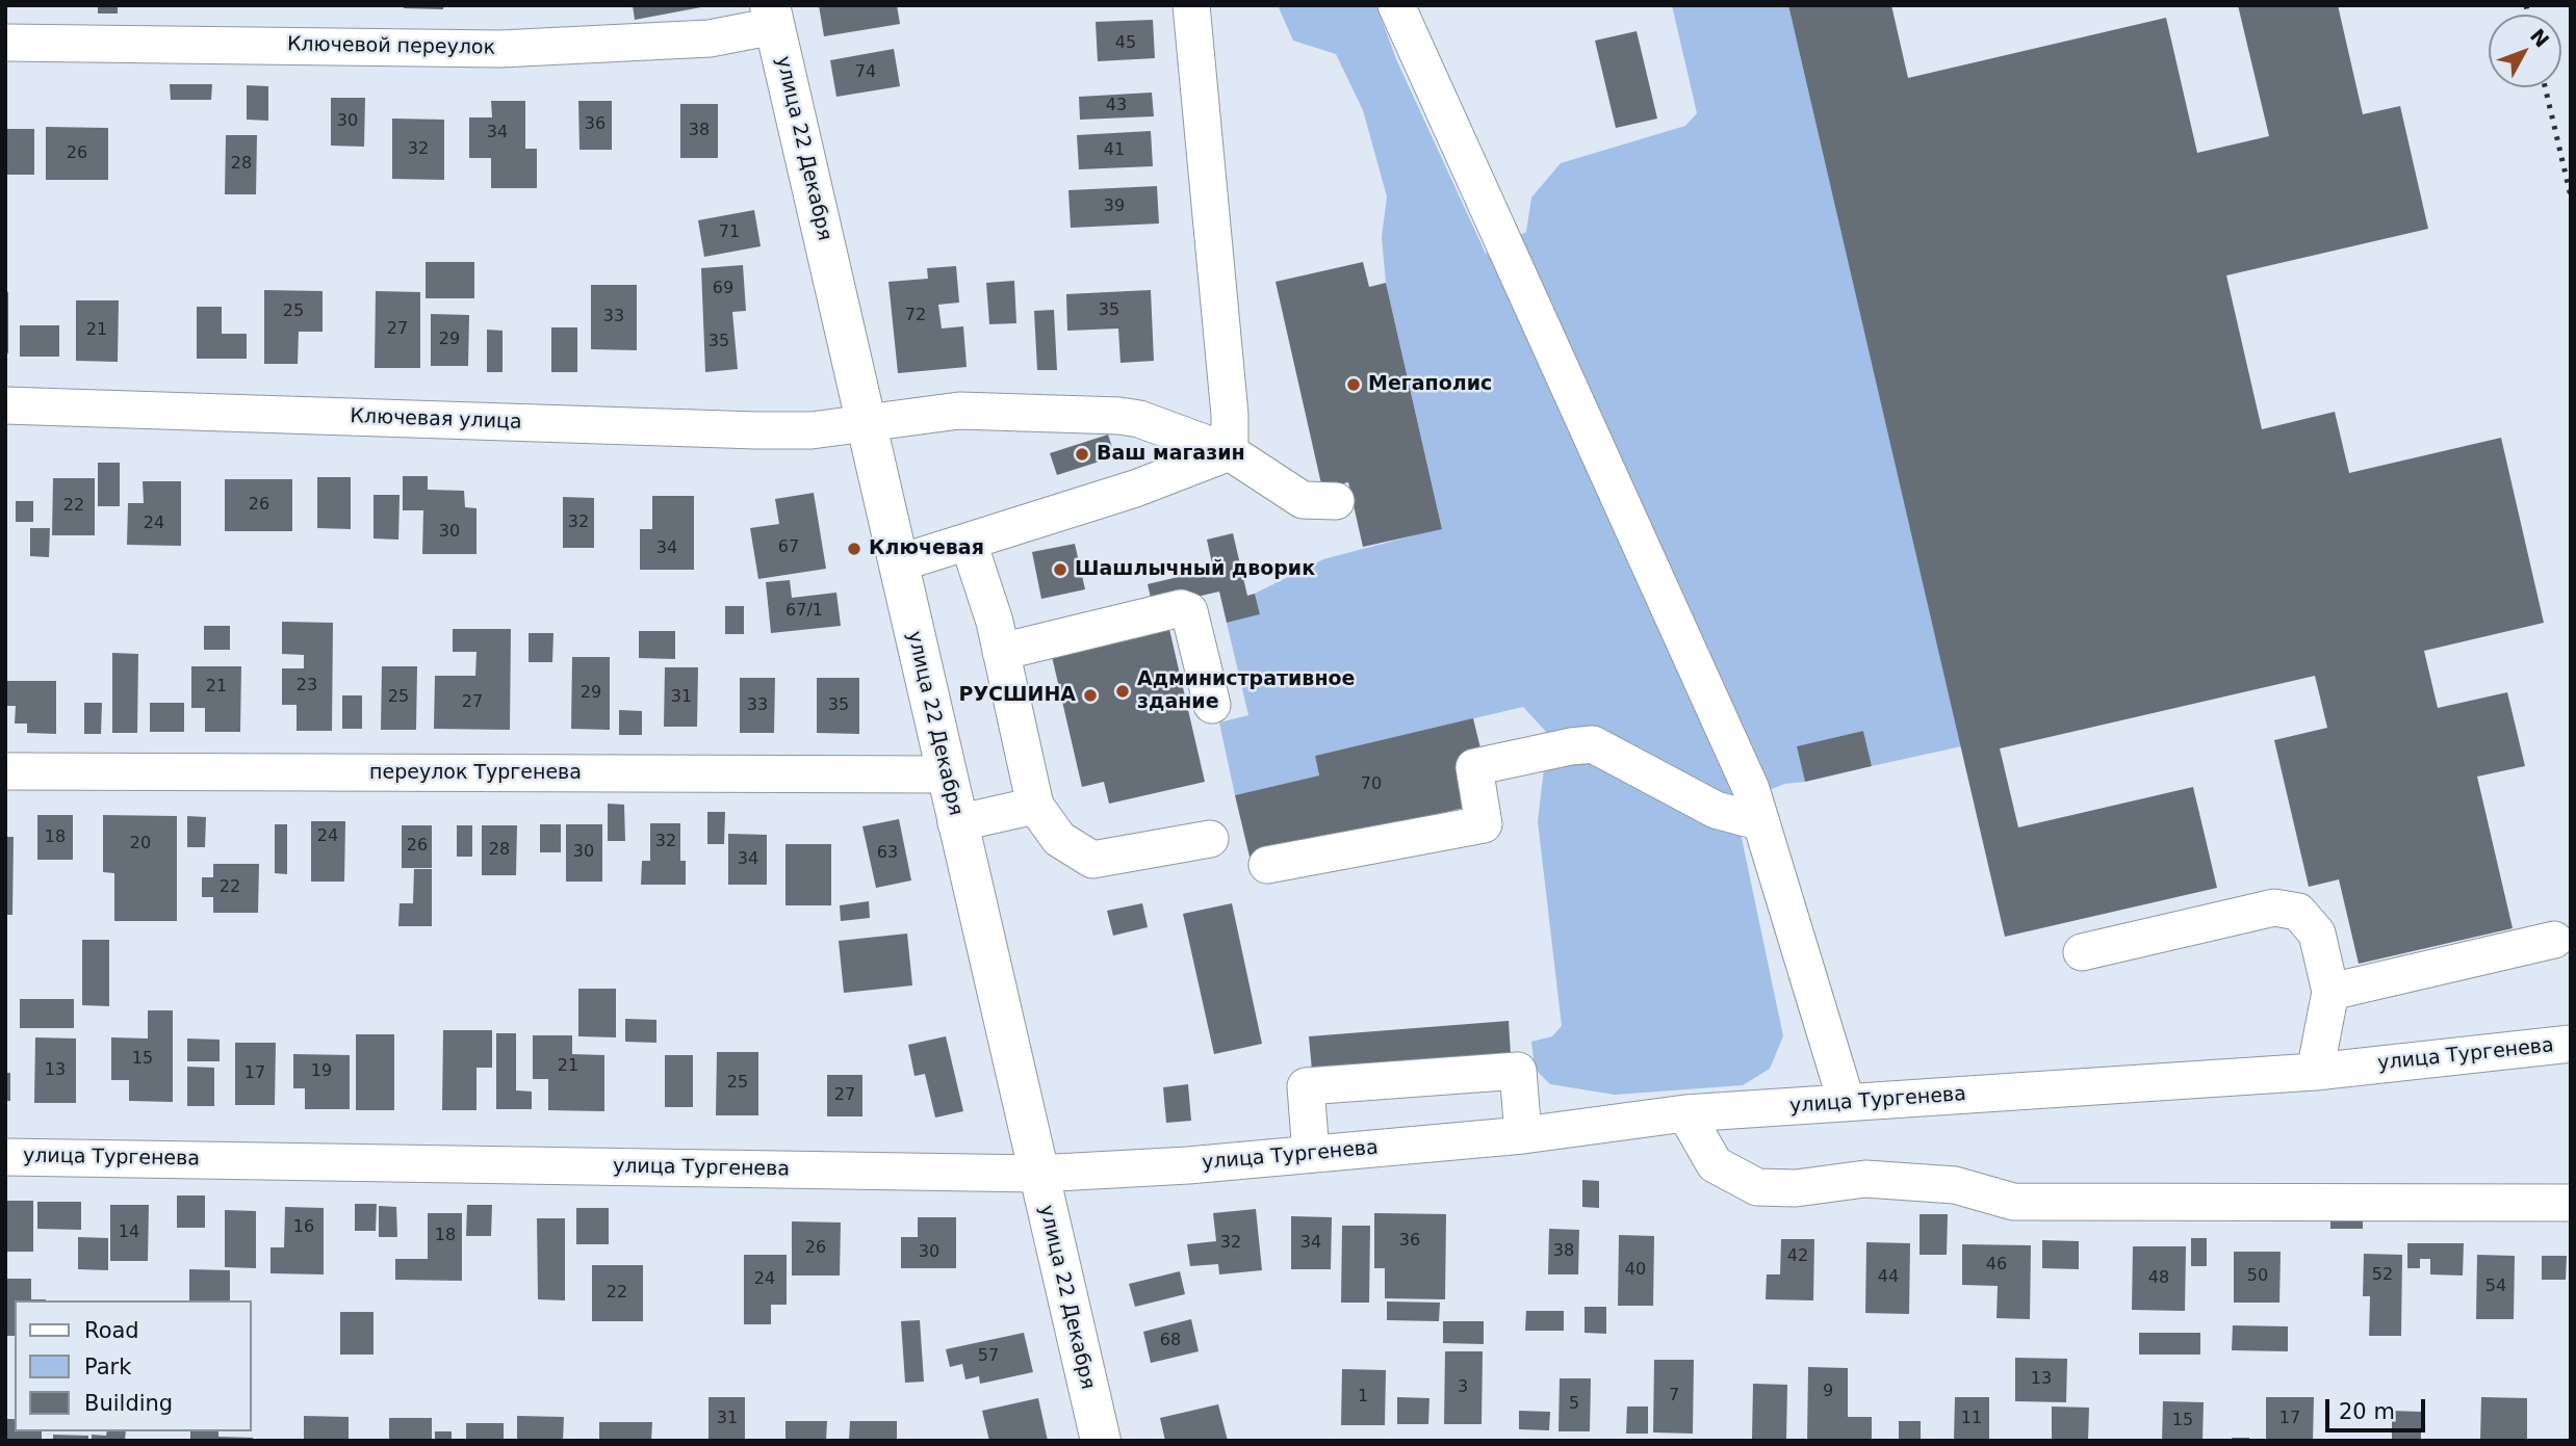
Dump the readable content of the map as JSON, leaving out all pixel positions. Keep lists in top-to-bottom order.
{
  "streets": {
    "main road": ["улица 22 Декабря"],
    "street": [
      "Ключевой переулок",
      "Ключевая улица",
      "переулок Тургенева",
      "улица Тургенева"
    ]
  },
  "crossings": [
    ["Ключевой переулок", "улица 22 Декабря"],
    ["улица 22 Декабря", "Ключевая улица"],
    ["улица 22 Декабря", "переулок Тургенева"],
    ["улица 22 Декабря", "улица Тургенева"]
  ],
  "places": [
    "Мегаполис",
    "Ваш магазин",
    "Ключевая",
    "Шашлычный дворик",
    "Административное здание",
    "РУСШИНА"
  ],
  "house_numbers": [
    "45",
    "74",
    "43",
    "30",
    "36",
    "38",
    "34",
    "32",
    "41",
    "26",
    "28",
    "39",
    "71",
    "69",
    "35",
    "25",
    "72",
    "33",
    "27",
    "21",
    "29",
    "35",
    "26",
    "22",
    "32",
    "24",
    "30",
    "67",
    "34",
    "67/1",
    "23",
    "21",
    "29",
    "25",
    "31",
    "27",
    "33",
    "35",
    "70",
    "24",
    "18",
    "32",
    "20",
    "26",
    "28",
    "30",
    "63",
    "34",
    "22",
    "15",
    "21",
    "13",
    "19",
    "17",
    "25",
    "27",
    "16",
    "14",
    "18",
    "36",
    "32",
    "34",
    "26",
    "38",
    "30",
    "42",
    "46",
    "40",
    "52",
    "50",
    "44",
    "48",
    "24",
    "54",
    "22",
    "68",
    "57",
    "13",
    "3",
    "9",
    "7",
    "1",
    "5",
    "31",
    "11",
    "17",
    "15"
  ],
  "legend": ["Road", "Park", "Building"],
  "scale_bar": "20 m",
  "north": "top right"
}
